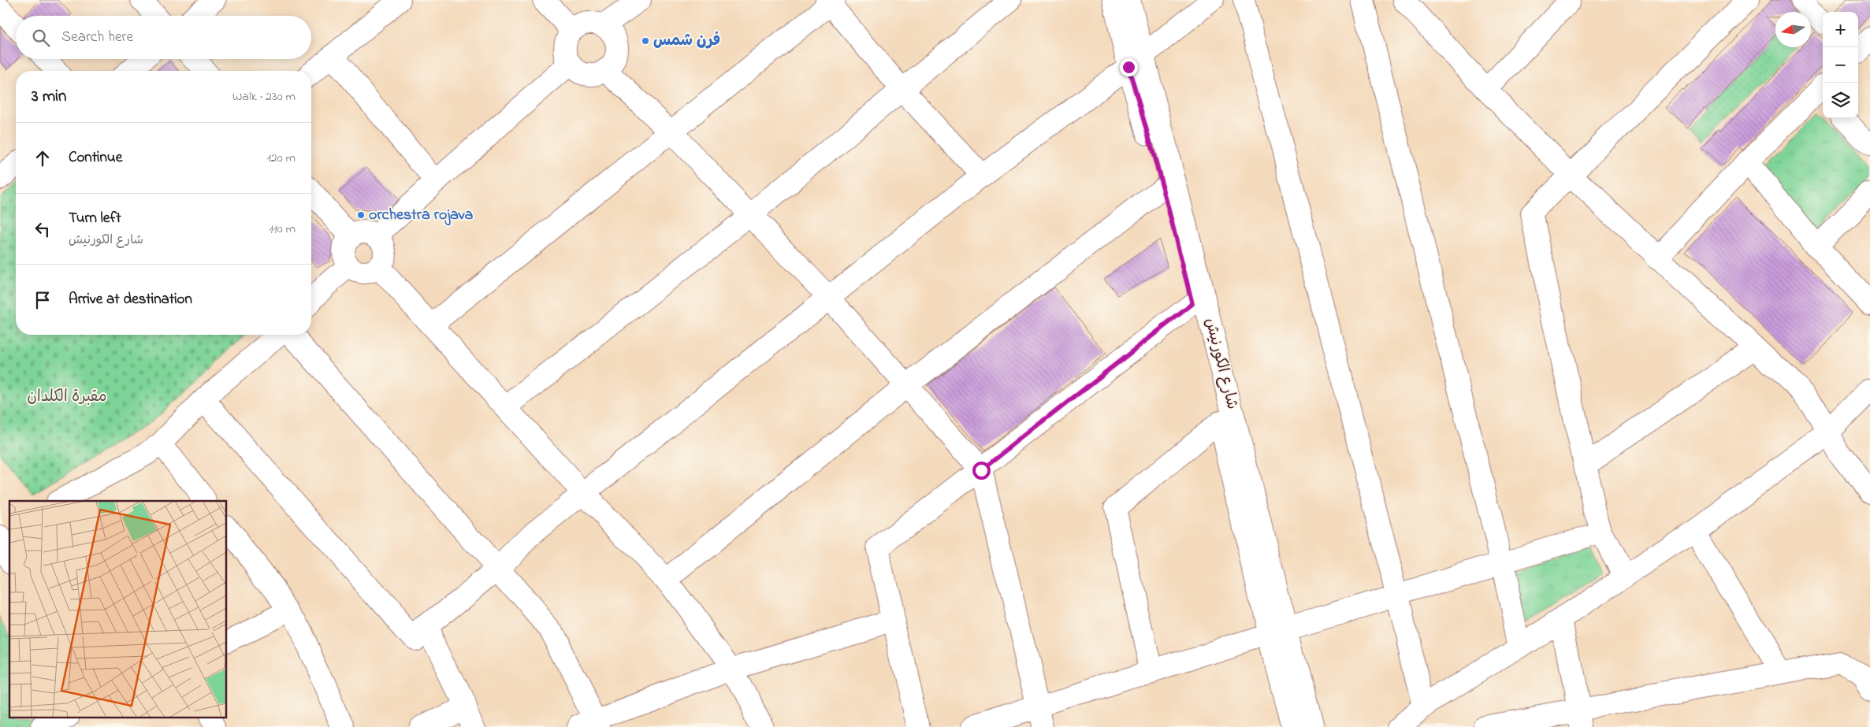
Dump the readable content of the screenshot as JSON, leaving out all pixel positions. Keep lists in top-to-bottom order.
{
  "streets": {
    "street": ["شارع الكورنيش"]
  },
  "parks": ["مقبرة الكلدان"],
  "places": ["فرن شمس", "orchestra rojava"],
  "north": "left",
  "page": {
    "map_buttons": ["+", "−"],
    "search": "Search here",
    "heading": ["3 min", "Walk · 230 m"],
    "list": [
      ["Continue", "120 m"],
      ["Turn left", "شارع الكورنيش", "110 m"],
      "Arrive at destination"
    ]
  }
}
